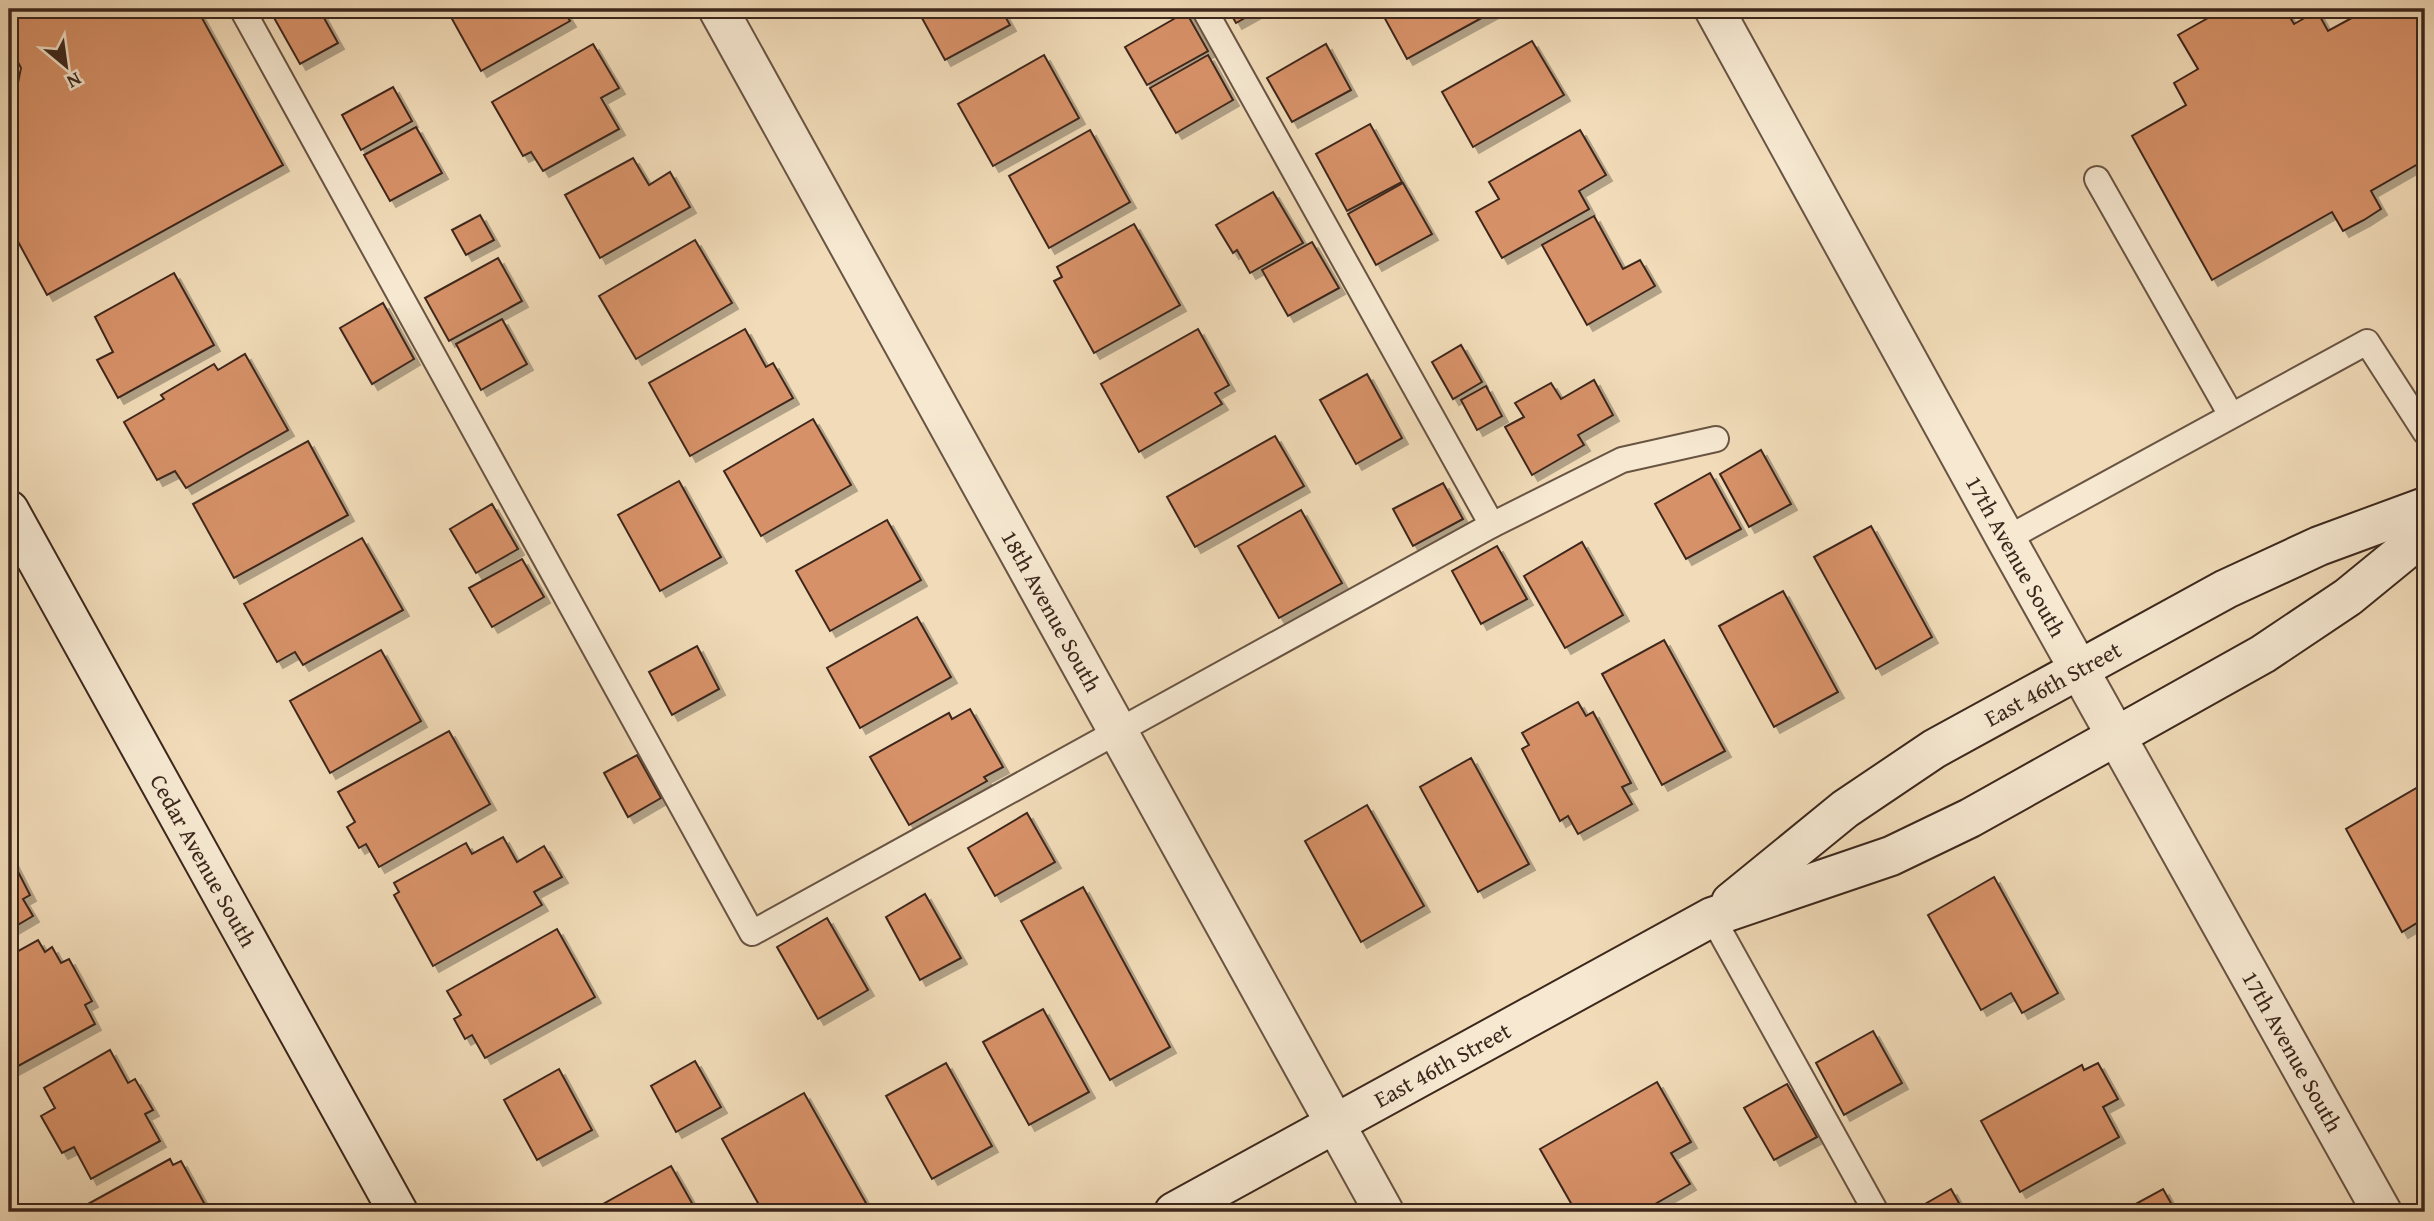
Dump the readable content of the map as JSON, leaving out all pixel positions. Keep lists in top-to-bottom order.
{
  "streets": {
    "main road": [
      "17th Avenue South",
      "18th Avenue South",
      "East 46th Street",
      "Cedar Avenue South"
    ]
  },
  "crossings": [
    ["17th Avenue South", "East 46th Street"],
    ["18th Avenue South", "East 46th Street"]
  ],
  "north": "bottom right"
}
